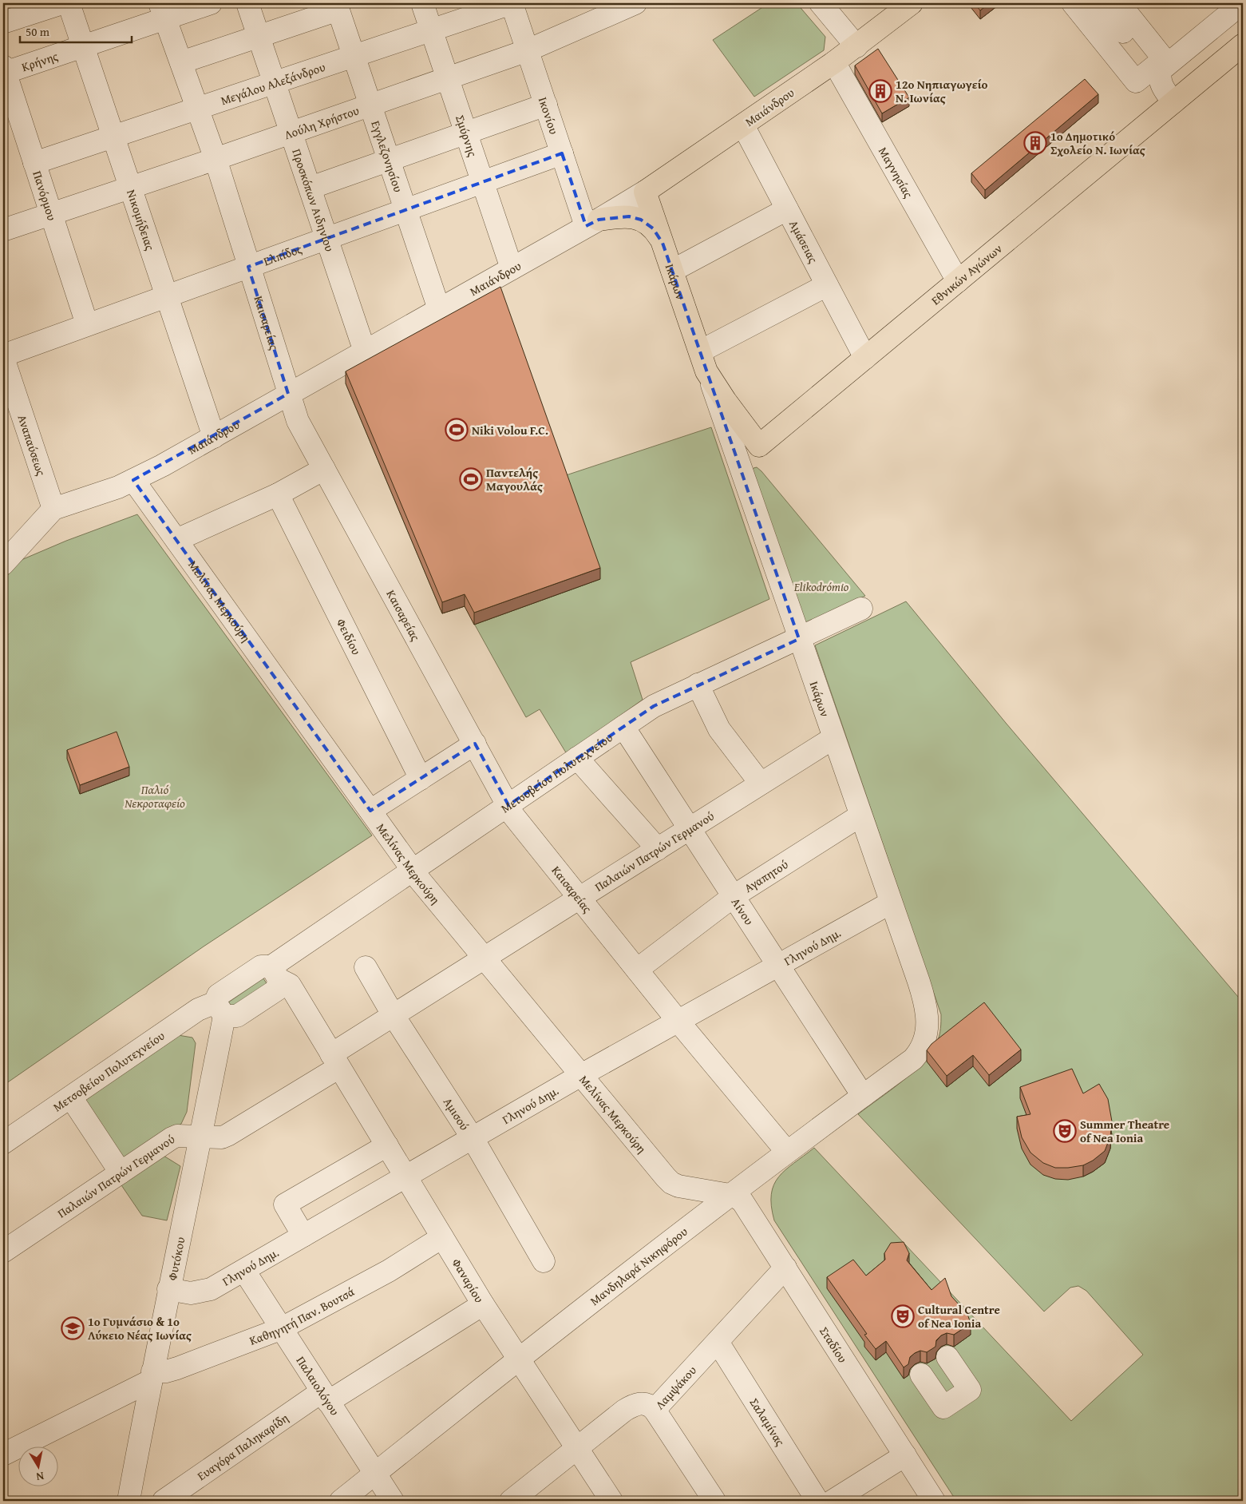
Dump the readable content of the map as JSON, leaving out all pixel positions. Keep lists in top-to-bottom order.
{
  "streets": {
    "main road": ["Μαιάνδρου", "Εθνικών Αγώνων", "Ικάρων"],
    "street": [
      "Κρήνης",
      "Μεγάλου Αλεξάνδρου",
      "Ικονίου",
      "Λούλη Χρήστου",
      "Σμύρνης",
      "Εγγλεζονησίου",
      "Μαγνησίας",
      "Πανόρμου",
      "Προσκόπων Αιδηνίου",
      "Νικομήδειας",
      "Αμάσειας",
      "Ελπίδος",
      "Καισαρείας",
      "Αναπαύσεως",
      "Μελίνας Μερκούρη",
      "Φειδίου",
      "Μετσοβείου Πολυτεχνείου",
      "Παλαιών Πατρών Γερμανού",
      "Αγαπητού",
      "Αίνου",
      "Γληνού Δημ.",
      "Αμισού",
      "Φυτόκου",
      "Μανδηλαρά Νικηφόρου",
      "Φαναρίου",
      "Καθηγητή Παν. Βουτσά",
      "Σταδίου",
      "Λαμψάκου",
      "Παλαιολόγου",
      "Σαλαμίνας",
      "Ευαγόρα Παληκαρίδη"
    ]
  },
  "crossings": [
    ["Κρήνης", "Πανόρμου"],
    ["Κρήνης", "Νικομήδειας"],
    ["Κρήνης", "Καισαρείας"],
    ["Μεγάλου Αλεξάνδρου", "Ικονίου"],
    ["Μεγάλου Αλεξάνδρου", "Σμύρνης"],
    ["Μεγάλου Αλεξάνδρου", "Εγγλεζονησίου"],
    ["Μεγάλου Αλεξάνδρου", "Πανόρμου"],
    ["Μεγάλου Αλεξάνδρου", "Προσκόπων Αιδηνίου"],
    ["Μεγάλου Αλεξάνδρου", "Νικομήδειας"],
    ["Μεγάλου Αλεξάνδρου", "Καισαρείας"],
    ["Μαιάνδρου", "Ικονίου"],
    ["Μαιάνδρου", "Σμύρνης"],
    ["Μαιάνδρου", "Εγγλεζονησίου"],
    ["Μαιάνδρου", "Μαγνησίας"],
    ["Μαιάνδρου", "Προσκόπων Αιδηνίου"],
    ["Μαιάνδρου", "Νικομήδειας"],
    ["Μαιάνδρου", "Αμάσειας"],
    ["Μαιάνδρου", "Ικάρων"],
    ["Μαιάνδρου", "Καισαρείας"],
    ["Μαιάνδρου", "Αναπαύσεως"],
    ["Μαιάνδρου", "Μελίνας Μερκούρη"],
    ["Ικονίου", "Λούλη Χρήστου"],
    ["Ικονίου", "Ελπίδος"],
    ["Λούλη Χρήστου", "Σμύρνης"],
    ["Λούλη Χρήστου", "Εγγλεζονησίου"],
    ["Λούλη Χρήστου", "Πανόρμου"],
    ["Λούλη Χρήστου", "Προσκόπων Αιδηνίου"],
    ["Λούλη Χρήστου", "Νικομήδειας"],
    ["Λούλη Χρήστου", "Καισαρείας"],
    ["Σμύρνης", "Ελπίδος"],
    ["Εγγλεζονησίου", "Ελπίδος"],
    ["Μαγνησίας", "Εθνικών Αγώνων"],
    ["Πανόρμου", "Ελπίδος"],
    ["Προσκόπων Αιδηνίου", "Ελπίδος"],
    ["Νικομήδειας", "Ελπίδος"],
    ["Αμάσειας", "Εθνικών Αγώνων"],
    ["Ελπίδος", "Καισαρείας"],
    ["Ελπίδος", "Αναπαύσεως"],
    ["Εθνικών Αγώνων", "Ικάρων"],
    ["Ικάρων", "Μετσοβείου Πολυτεχνείου"],
    ["Ικάρων", "Παλαιών Πατρών Γερμανού"],
    ["Ικάρων", "Αγαπητού"],
    ["Ικάρων", "Γληνού Δημ."],
    ["Ικάρων", "Μανδηλαρά Νικηφόρου"],
    ["Καισαρείας", "Μετσοβείου Πολυτεχνείου"],
    ["Καισαρείας", "Παλαιών Πατρών Γερμανού"],
    ["Καισαρείας", "Αγαπητού"],
    ["Καισαρείας", "Γληνού Δημ."],
    ["Καισαρείας", "Μανδηλαρά Νικηφόρου"],
    ["Μελίνας Μερκούρη", "Μετσοβείου Πολυτεχνείου"],
    ["Μελίνας Μερκούρη", "Παλαιών Πατρών Γερμανού"],
    ["Μελίνας Μερκούρη", "Γληνού Δημ."],
    ["Μελίνας Μερκούρη", "Μανδηλαρά Νικηφόρου"],
    ["Μελίνας Μερκούρη", "Σταδίου"],
    ["Μετσοβείου Πολυτεχνείου", "Αίνου"],
    ["Μετσοβείου Πολυτεχνείου", "Φυτόκου"],
    ["Μετσοβείου Πολυτεχνείου", "Φαναρίου"],
    ["Παλαιών Πατρών Γερμανού", "Αίνου"],
    ["Παλαιών Πατρών Γερμανού", "Αμισού"],
    ["Παλαιών Πατρών Γερμανού", "Φυτόκου"],
    ["Παλαιών Πατρών Γερμανού", "Φαναρίου"],
    ["Αγαπητού", "Αίνου"],
    ["Αίνου", "Γληνού Δημ."],
    ["Αίνου", "Μανδηλαρά Νικηφόρου"],
    ["Γληνού Δημ.", "Αμισού"],
    ["Γληνού Δημ.", "Φυτόκου"],
    ["Γληνού Δημ.", "Φαναρίου"],
    ["Γληνού Δημ.", "Παλαιολόγου"],
    ["Φυτόκου", "Καθηγητή Παν. Βουτσά"],
    ["Μανδηλαρά Νικηφόρου", "Φαναρίου"],
    ["Μανδηλαρά Νικηφόρου", "Σταδίου"],
    ["Μανδηλαρά Νικηφόρου", "Παλαιολόγου"],
    ["Φαναρίου", "Καθηγητή Παν. Βουτσά"],
    ["Φαναρίου", "Λαμψάκου"],
    ["Φαναρίου", "Ευαγόρα Παληκαρίδη"],
    ["Καθηγητή Παν. Βουτσά", "Παλαιολόγου"],
    ["Σταδίου", "Λαμψάκου"],
    ["Λαμψάκου", "Σαλαμίνας"],
    ["Παλαιολόγου", "Ευαγόρα Παληκαρίδη"]
  ],
  "parks": ["Elikodrómio", "Παλιό Νεκροταφείο"],
  "places": {
    "building": ["12ο Νηπιαγωγείο Ν. Ιωνίας", "1ο Δημοτικό Σχολείο Ν. Ιωνίας"],
    "sports": ["Niki Volou F.C.", "Παντελής Μαγουλάς"],
    "theatre": ["Summer Theatre of Nea Ionia", "Cultural Centre of Nea Ionia"],
    "school or university": ["1ο Γυμνάσιο & 1ο Λύκειο Νέας Ιωνίας"]
  },
  "scale_bar": "50 m",
  "north": "bottom"
}
